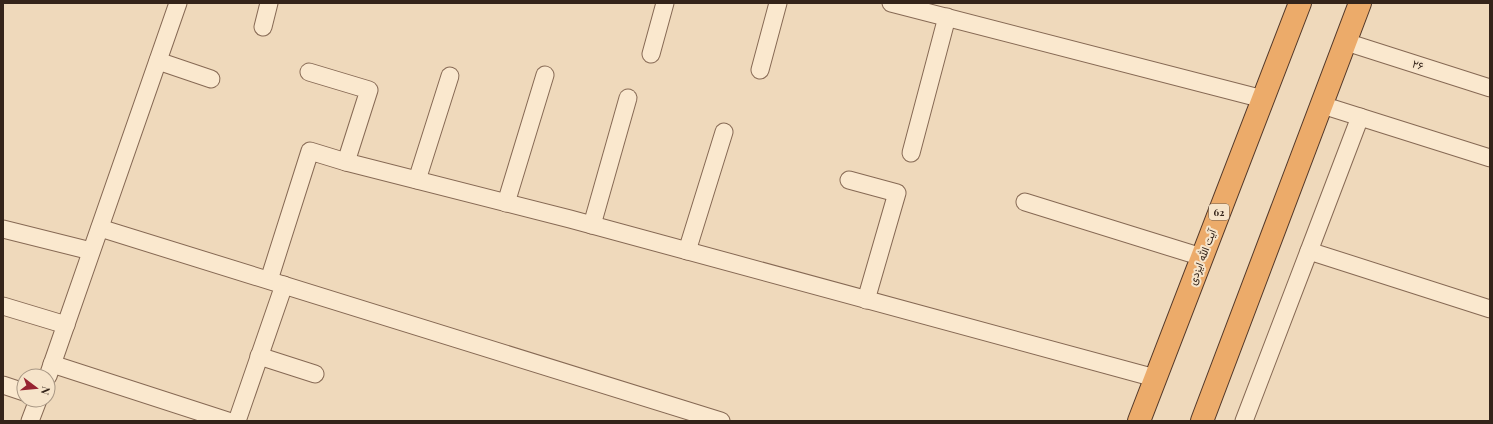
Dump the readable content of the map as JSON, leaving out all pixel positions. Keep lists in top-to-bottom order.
{
  "streets": {
    "highway": ["62", "آیت الله ایزدی"],
    "street": ["۲۶"]
  },
  "north": "right"
}
